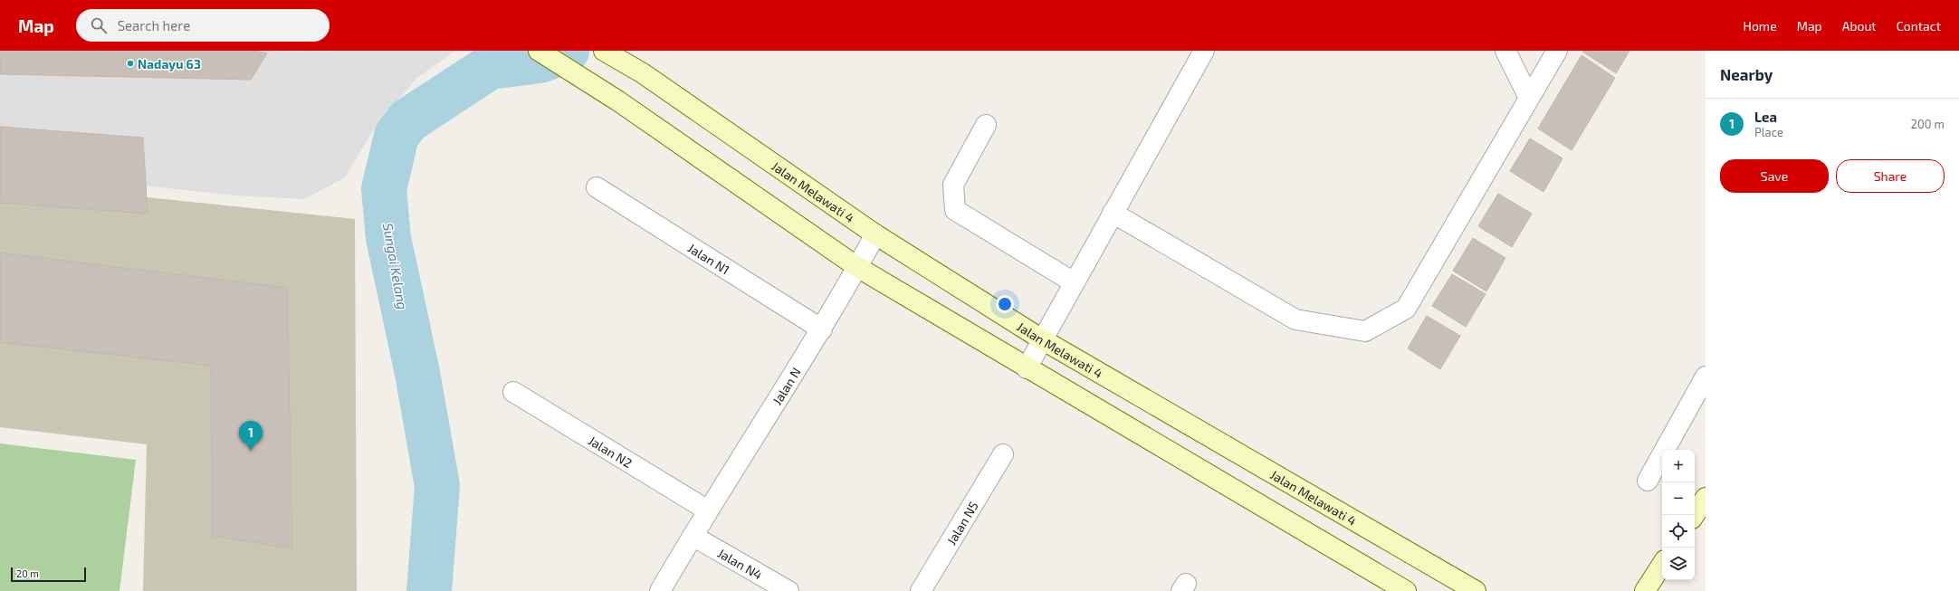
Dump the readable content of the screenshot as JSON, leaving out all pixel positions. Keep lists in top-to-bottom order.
{
  "streets": {
    "street": [
      "Jalan Melawati 4",
      "Jalan N1",
      "Jalan N",
      "Jalan N2",
      "Jalan N5",
      "Jalan N4"
    ]
  },
  "crossings": [
    ["Jalan Melawati 4", "Jalan N"],
    ["Jalan N1", "Jalan N"],
    ["Jalan N", "Jalan N2"],
    ["Jalan N", "Jalan N4"]
  ],
  "water": ["Sungai Kelang"],
  "places": ["Nadayu 63"],
  "scale_bar": "20 m",
  "page": {
    "header": "Map",
    "search": "Search here",
    "nav": [
      "Home",
      "Map",
      "About",
      "Contact"
    ],
    "heading": "Nearby",
    "list": [
      {
        "mark": "1",
        "name": "Lea",
        "note": "Place",
        "value": "200 m"
      }
    ],
    "buttons": ["Save", "Share"],
    "pins": "1",
    "map_buttons": ["+", "−"],
    "scale": "20 m"
  }
}
